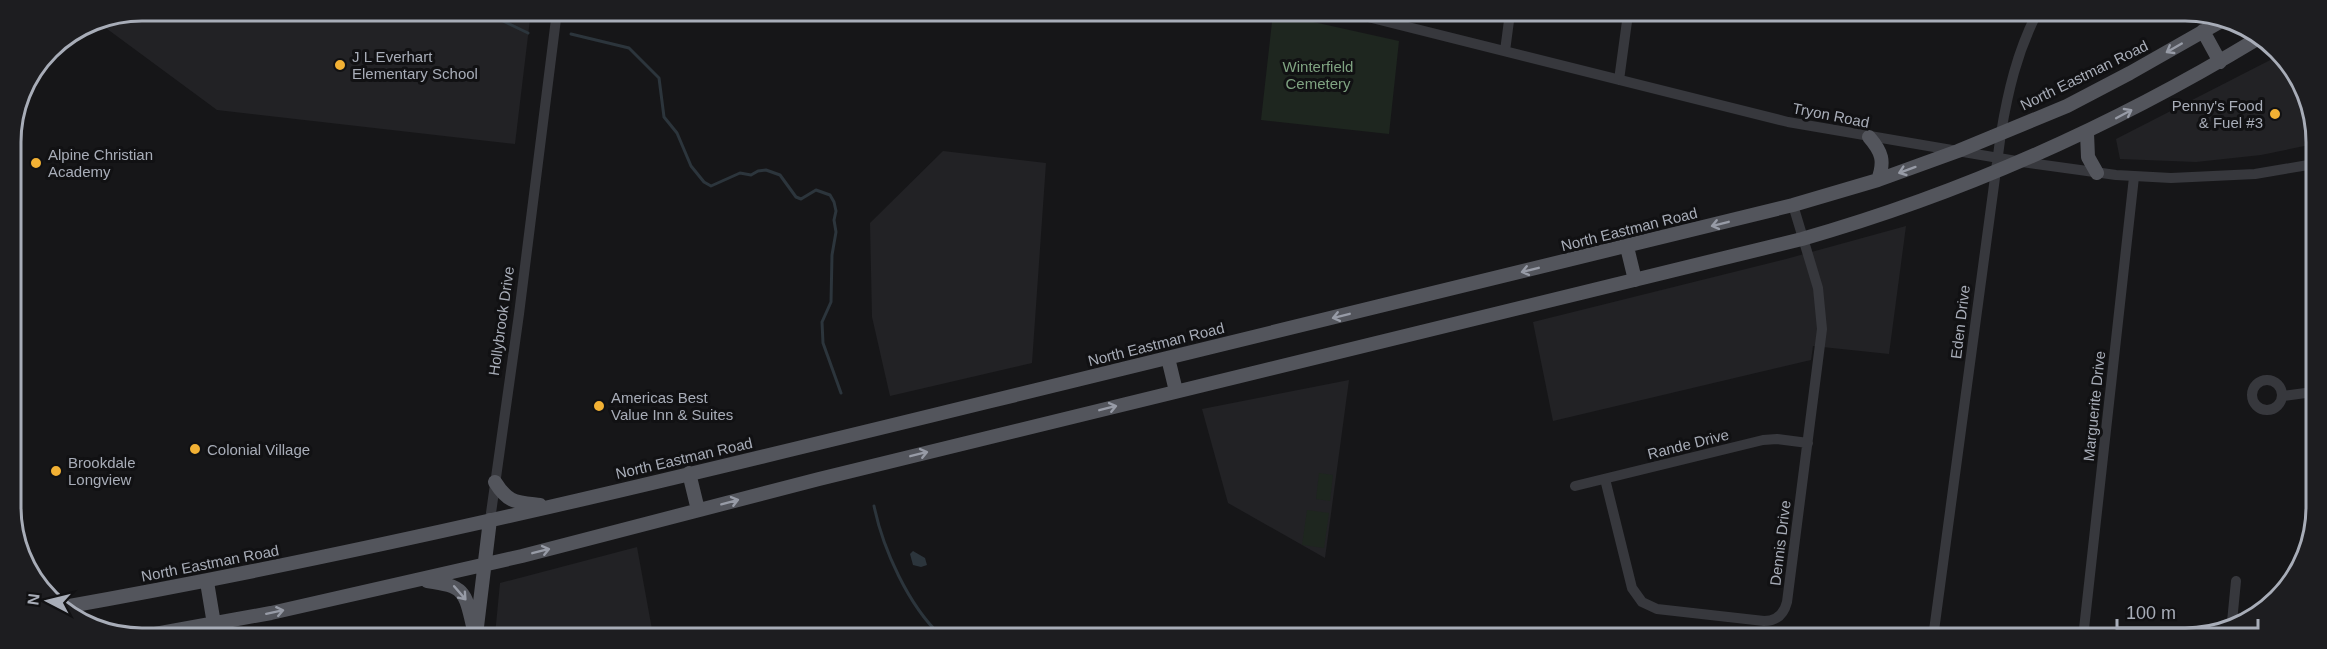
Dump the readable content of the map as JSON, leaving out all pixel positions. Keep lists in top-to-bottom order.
{
  "streets": {
    "main road": ["North Eastman Road", "Hollybrook Drive"],
    "street": [
      "Tryon Road",
      "Eden Drive",
      "Marguerite Drive",
      "Rande Drive",
      "Dennis Drive"
    ]
  },
  "crossings": [
    ["North Eastman Road", "Tryon Road"],
    ["North Eastman Road", "Hollybrook Drive"],
    ["North Eastman Road", "Eden Drive"],
    ["North Eastman Road", "Dennis Drive"],
    ["Tryon Road", "Eden Drive"],
    ["Tryon Road", "Marguerite Drive"],
    ["Rande Drive", "Dennis Drive"]
  ],
  "parks": ["Winterfield Cemetery"],
  "places": [
    "J L Everhart Elementary School",
    "Penny's Food & Fuel #3",
    "Alpine Christian Academy",
    "Americas Best Value Inn & Suites",
    "Colonial Village",
    "Brookdale Longview"
  ],
  "scale_bar": "100 m",
  "north": "left"
}
